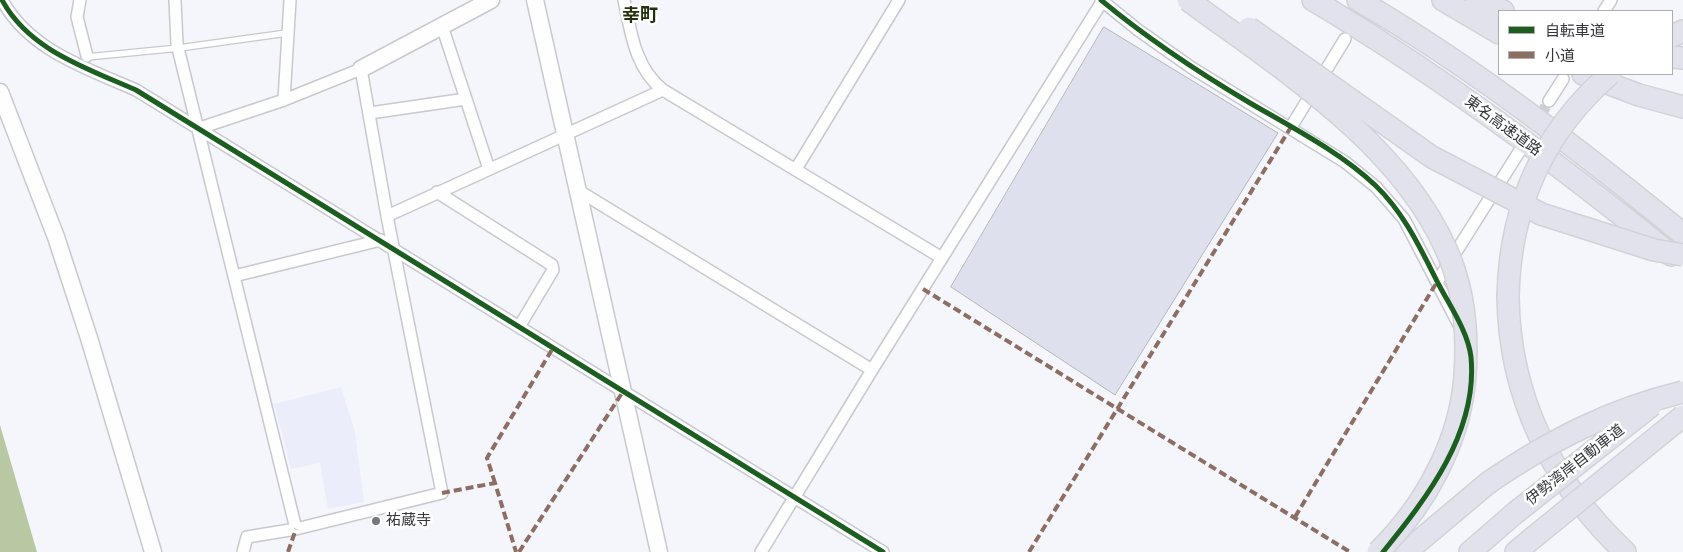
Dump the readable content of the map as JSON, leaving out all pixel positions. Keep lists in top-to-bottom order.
{
  "streets": {
    "highway": ["東名高速道路", "伊勢湾岸自動車道"]
  },
  "districts": ["幸町"],
  "places": ["祐蔵寺"],
  "legend": ["自転車道", "小道"]
}
